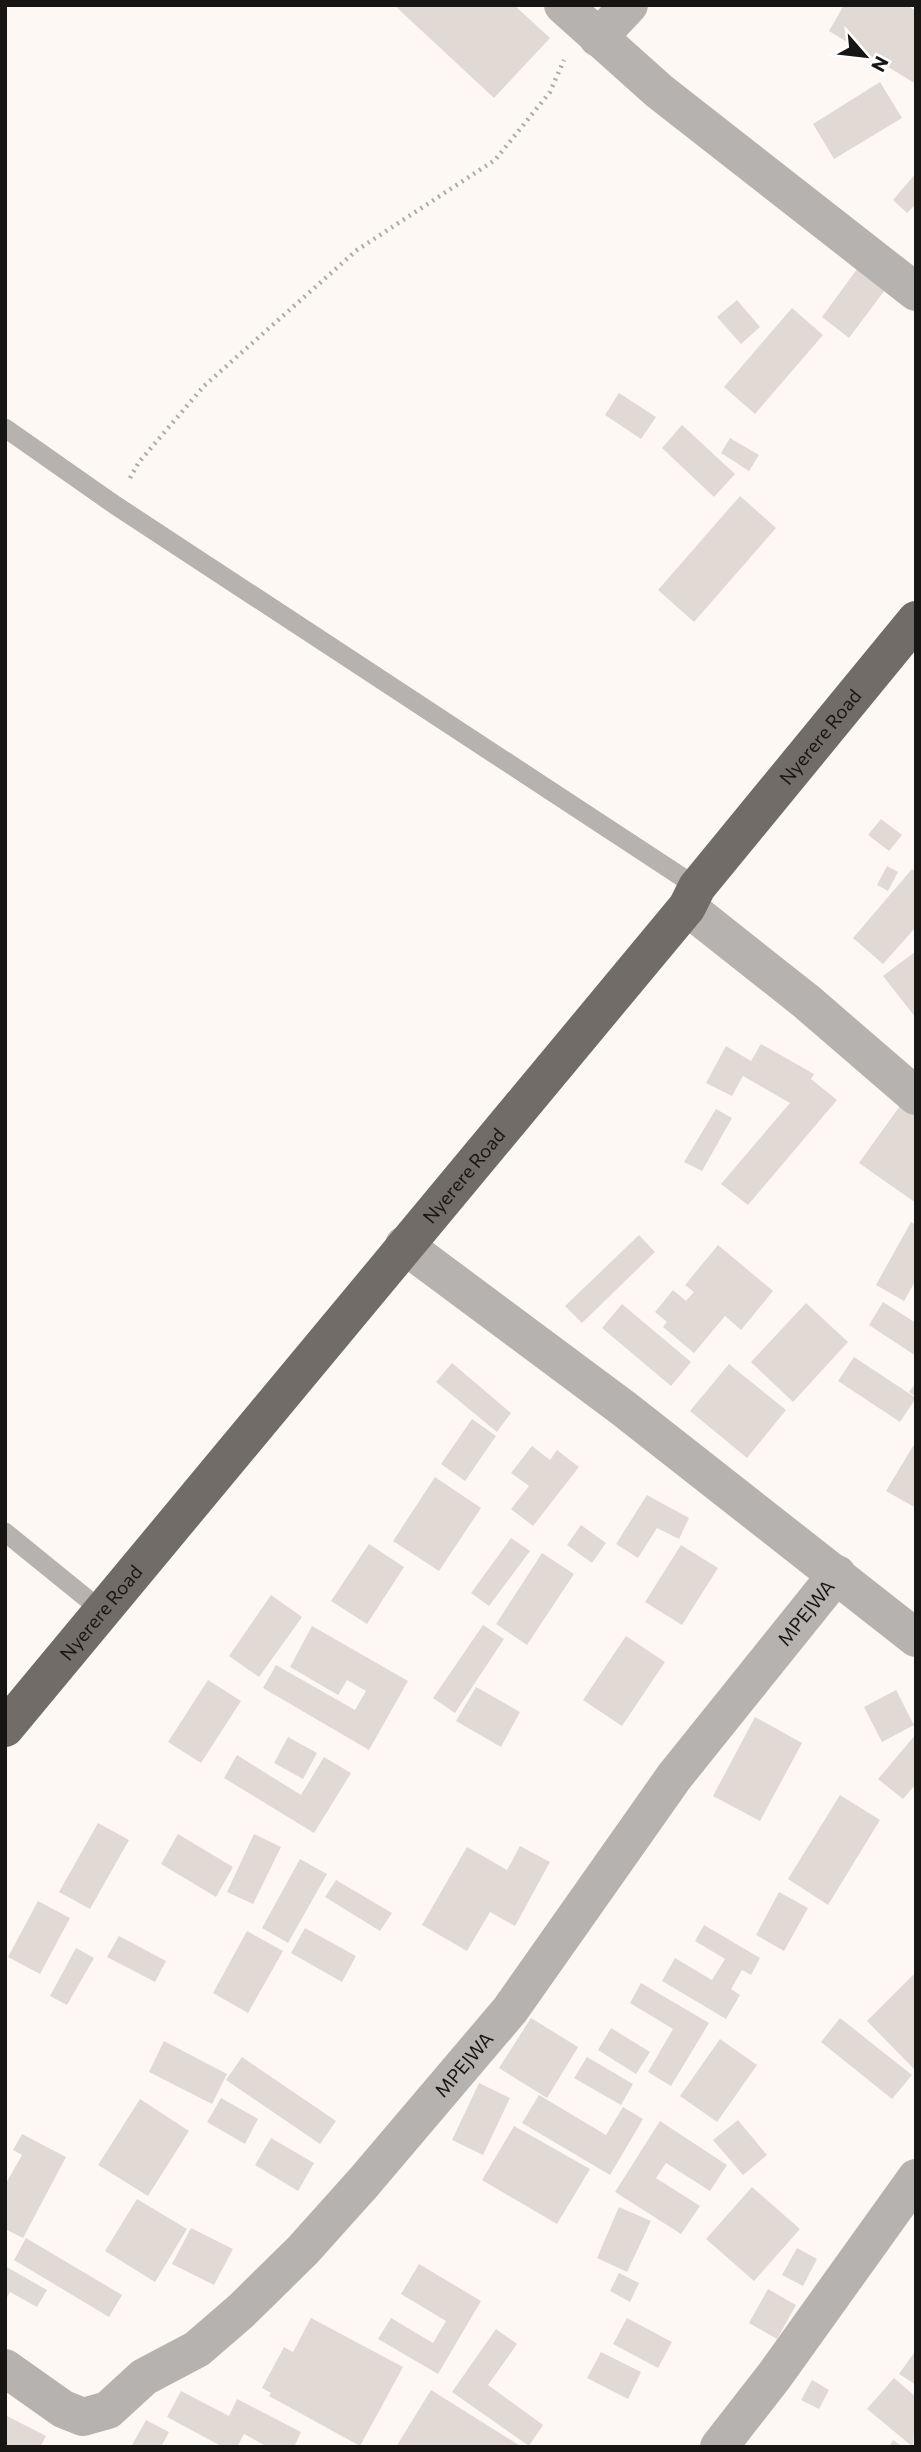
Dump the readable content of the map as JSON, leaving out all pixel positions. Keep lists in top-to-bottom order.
{
  "streets": {
    "highway": ["Nyerere Road"],
    "street": ["MPEJWA"]
  },
  "north": "bottom right"
}
